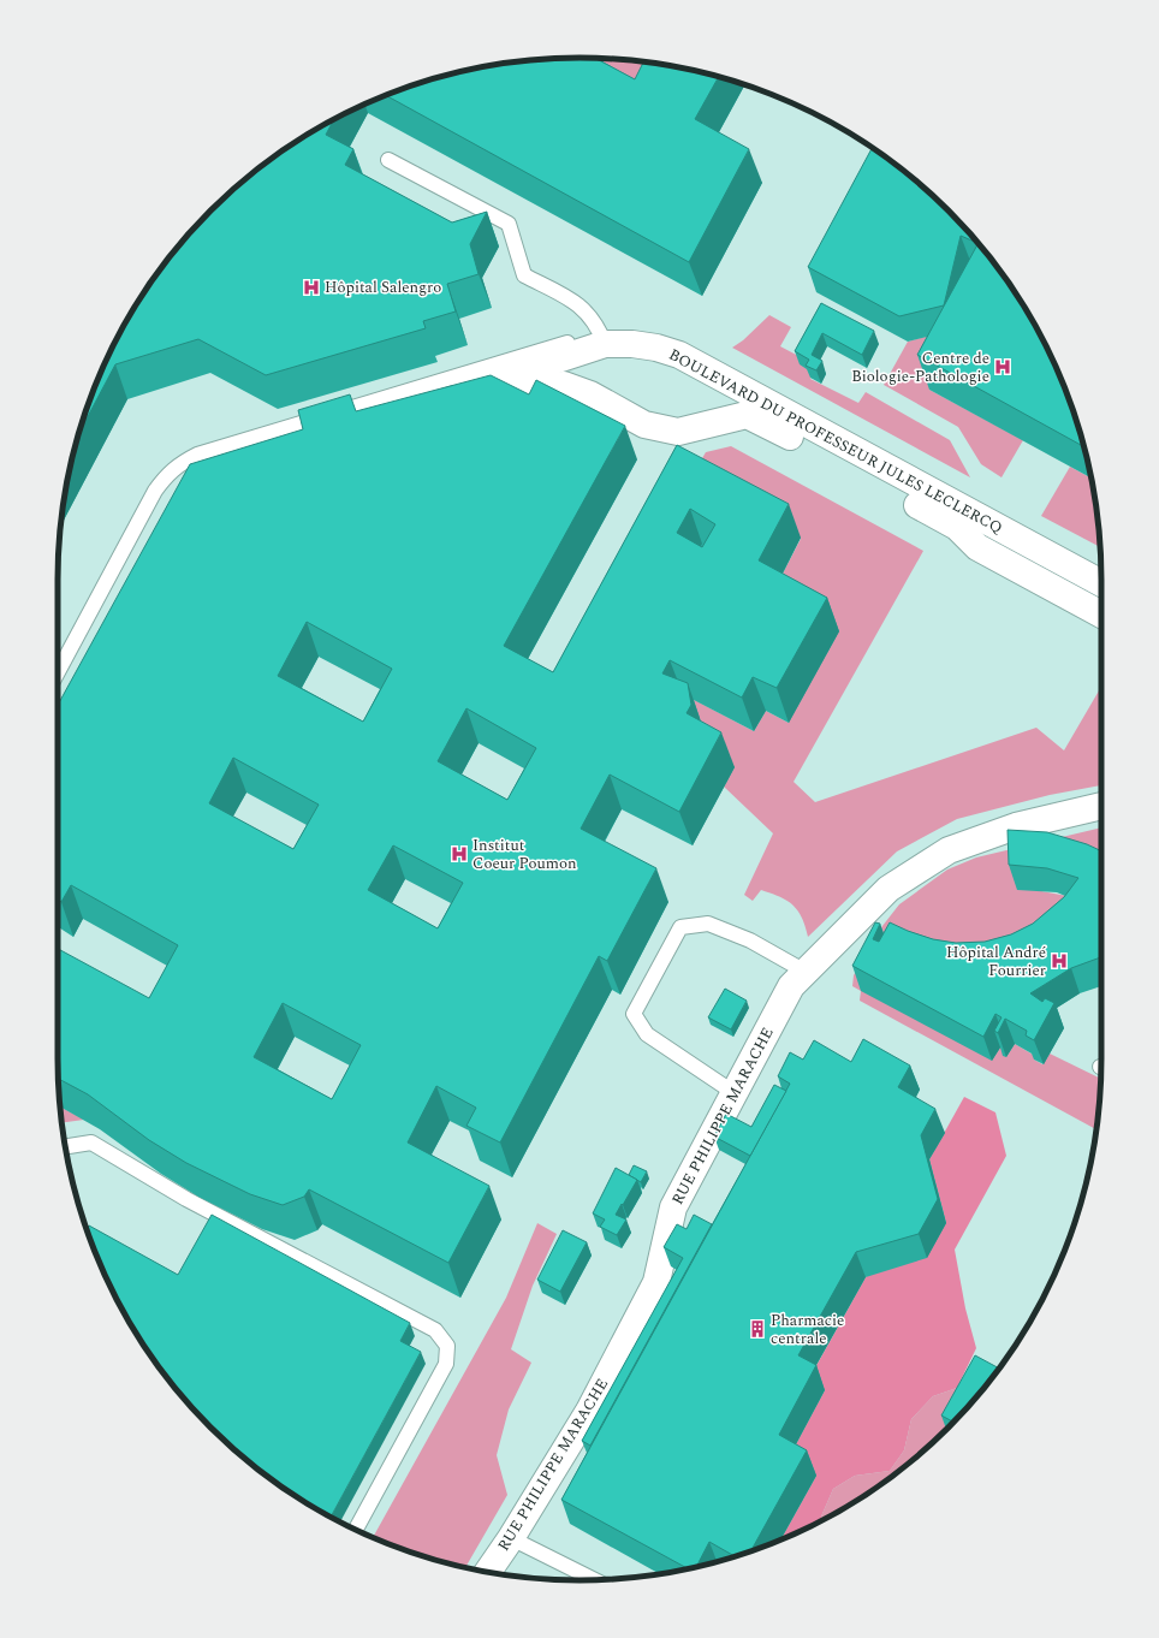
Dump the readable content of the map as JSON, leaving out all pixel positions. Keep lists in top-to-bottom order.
{
  "streets": {
    "street": ["BOULEVARD DU PROFESSEUR JULES LECLERCQ", "RUE PHILIPPE MARACHE"]
  },
  "places": {
    "hospital": [
      "Hôpital Salengro",
      "Centre de Biologie-Pathologie",
      "Institut Coeur Poumon",
      "Hôpital André Fourrier"
    ],
    "building": ["Pharmacie centrale"]
  }
}
